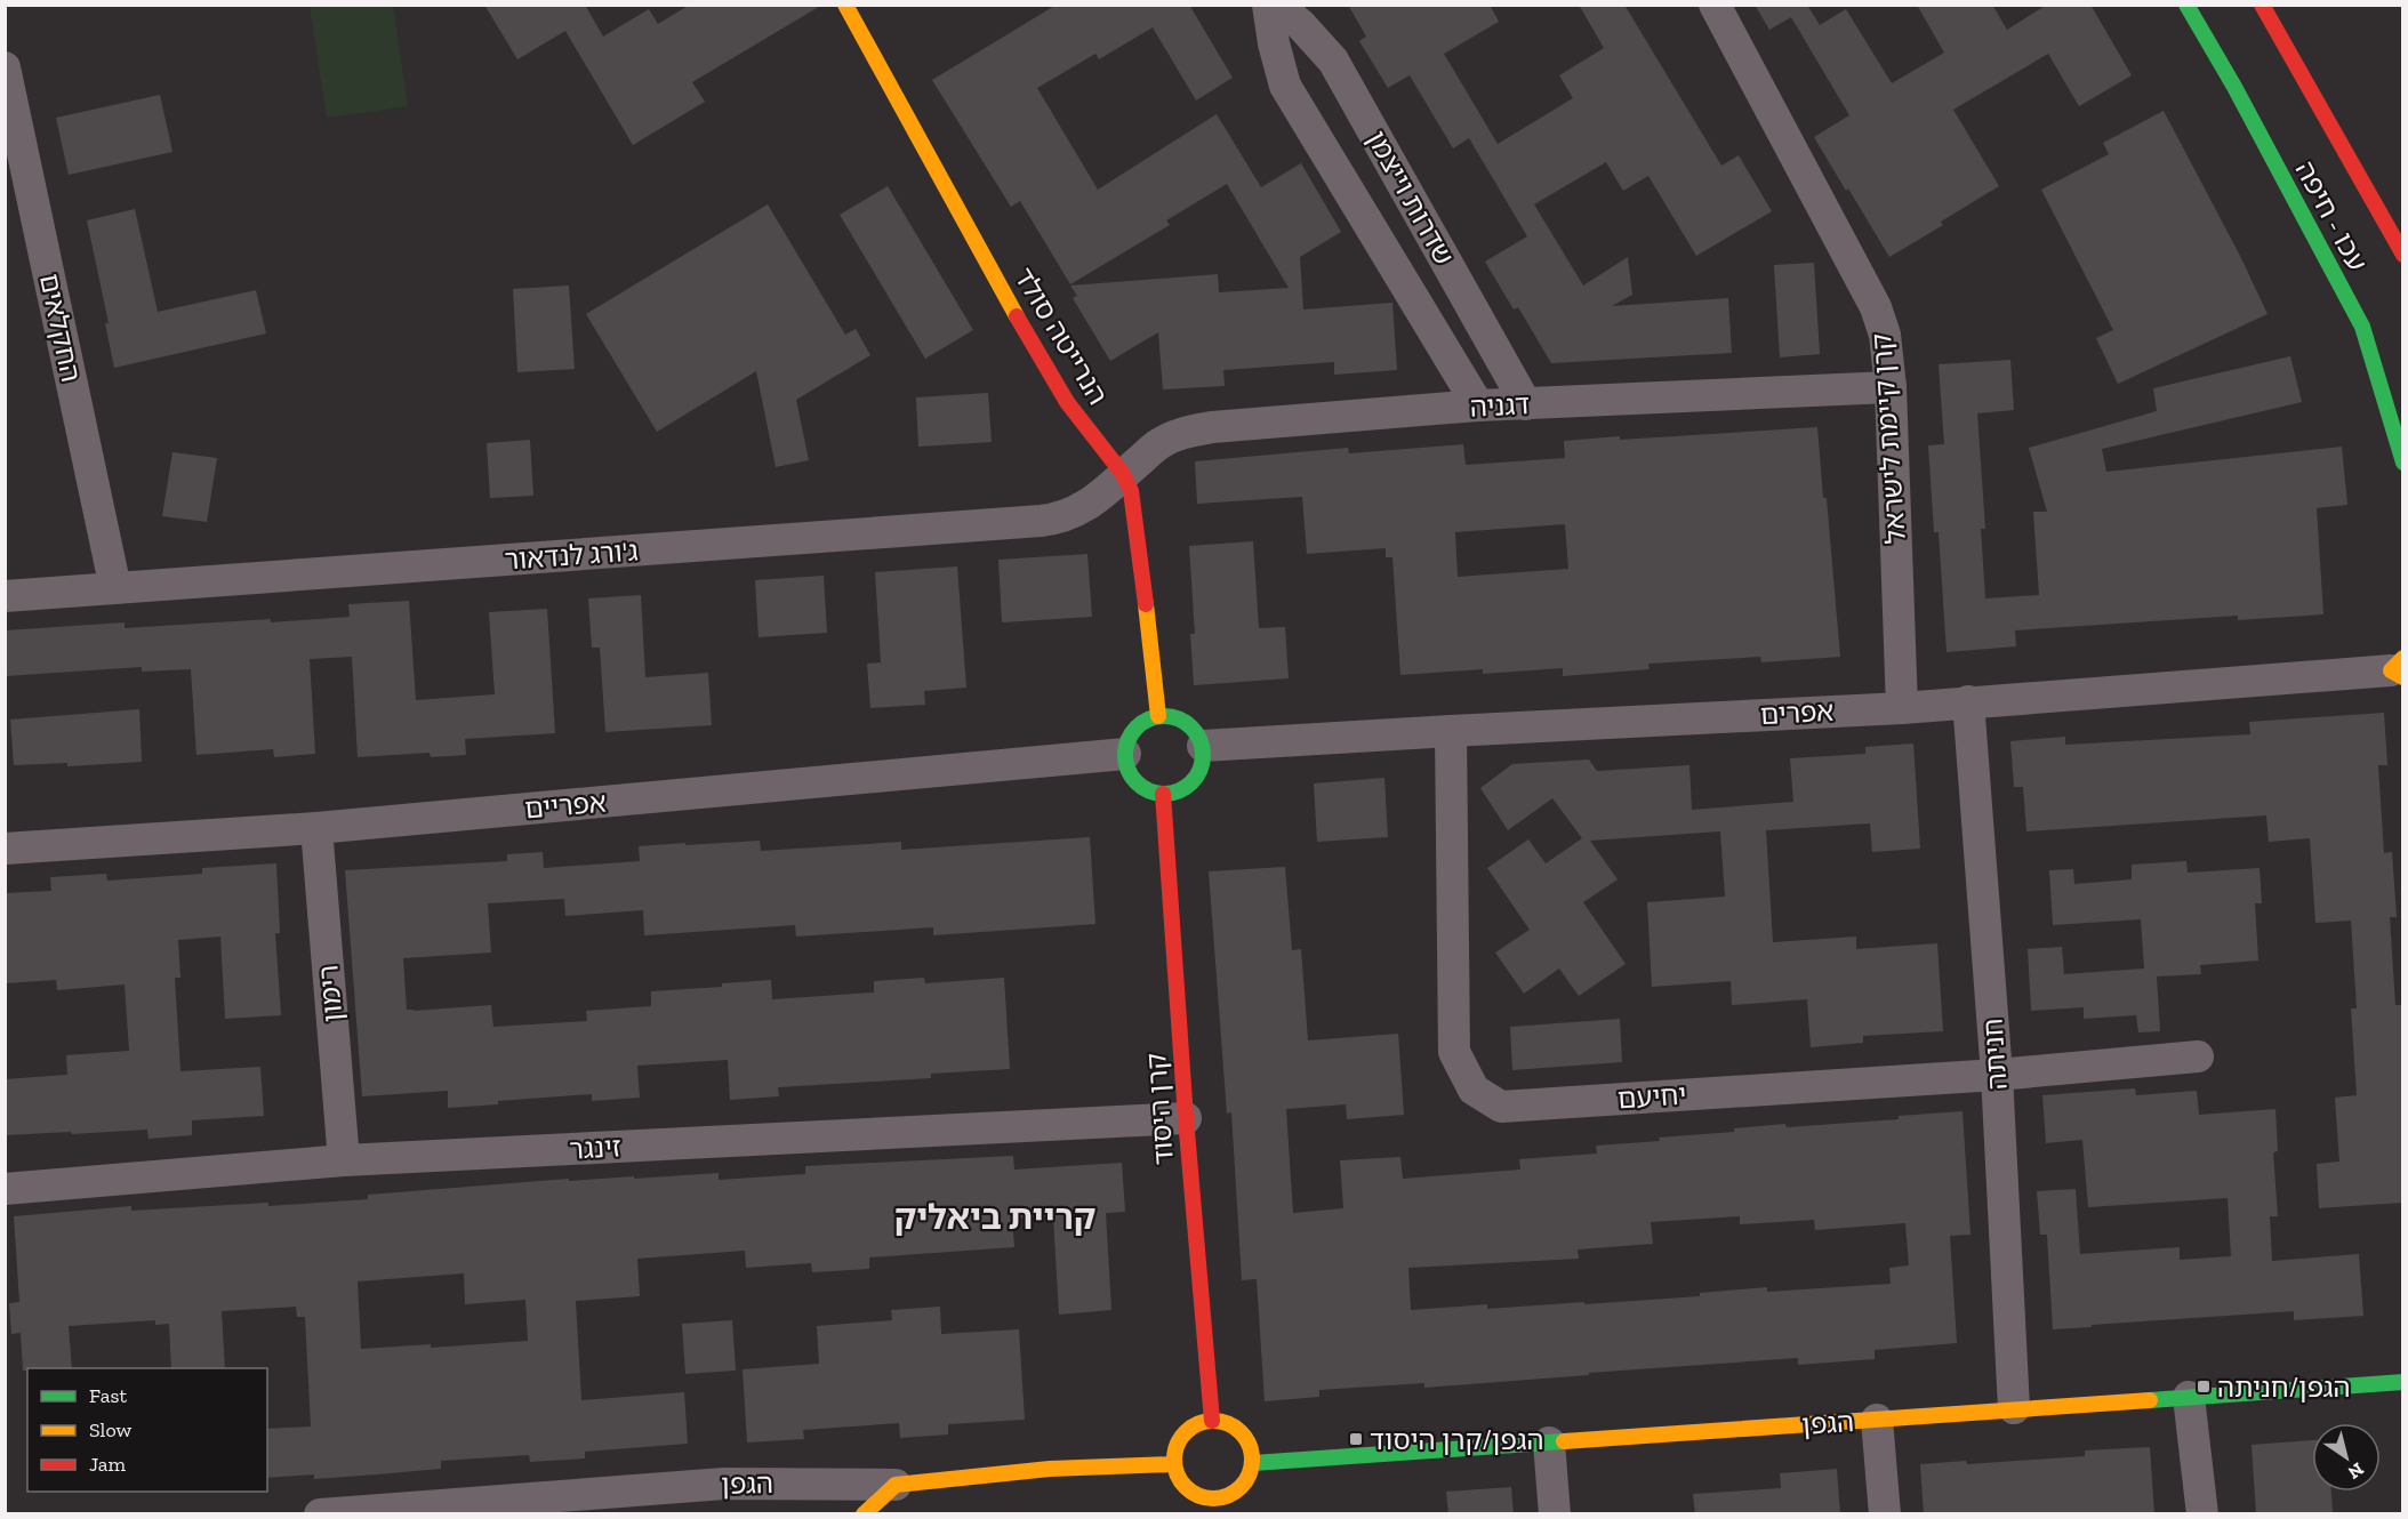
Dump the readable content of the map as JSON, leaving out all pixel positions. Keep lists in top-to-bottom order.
{
  "streets": {
    "main road": [
      "עכו - חיפה",
      "הנרייטה סולד",
      "קרן היסוד",
      "הגפן"
    ],
    "street": [
      "שדרות וייצמן",
      "החקלאים",
      "דגניה",
      "קרן קיימת לישראל",
      "ג'ורג לנדאור",
      "אפרים",
      "אפריים",
      "רימון",
      "חניתה",
      "יחיעם",
      "זינגר"
    ]
  },
  "crossings": [
    ["שדרות וייצמן", "דגניה"],
    ["החקלאים", "ג'ורג לנדאור"],
    ["הנרייטה סולד", "דגניה"],
    ["הנרייטה סולד", "ג'ורג לנדאור"],
    ["הנרייטה סולד", "אפרים"],
    ["הנרייטה סולד", "אפריים"],
    ["הנרייטה סולד", "קרן היסוד"],
    ["דגניה", "קרן קיימת לישראל"],
    ["דגניה", "ג'ורג לנדאור"],
    ["קרן קיימת לישראל", "אפרים"],
    ["אפרים", "אפריים"],
    ["אפרים", "חניתה"],
    ["אפרים", "יחיעם"],
    ["אפרים", "קרן היסוד"],
    ["אפריים", "רימון"],
    ["אפריים", "קרן היסוד"],
    ["רימון", "זינגר"],
    ["חניתה", "יחיעם"],
    ["חניתה", "הגפן"],
    ["קרן היסוד", "זינגר"],
    ["קרן היסוד", "הגפן"]
  ],
  "districts": ["קריית ביאליק"],
  "places": {
    "transit": ["הגפן/חניתה", "הגפן/קרן היסוד"]
  },
  "legend": ["Fast", "Slow", "Jam"],
  "north": "bottom right"
}
